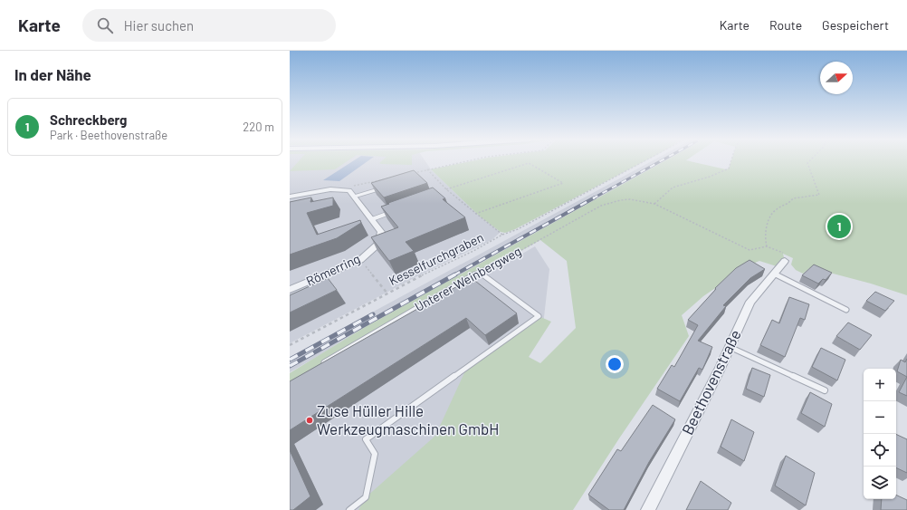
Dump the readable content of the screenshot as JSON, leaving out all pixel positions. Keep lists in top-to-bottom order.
{
  "streets": {
    "street": ["Römerring", "Beethovenstraße"],
    "lane": ["Unterer Weinbergweg"],
    "path": ["Kesselfurchgraben"]
  },
  "places": ["Zuse Hüller Hille Werkzeugmaschinen GmbH"],
  "north": "right",
  "page": {
    "header": "Karte",
    "search": "Hier suchen",
    "nav": ["Karte", "Route", "Gespeichert"],
    "heading": "In der Nähe",
    "list": [
      {
        "mark": "1",
        "name": "Schreckberg",
        "note": "Park · Beethovenstraße",
        "value": "220 m"
      }
    ],
    "pins": "1",
    "map_buttons": ["+", "−"]
  }
}
